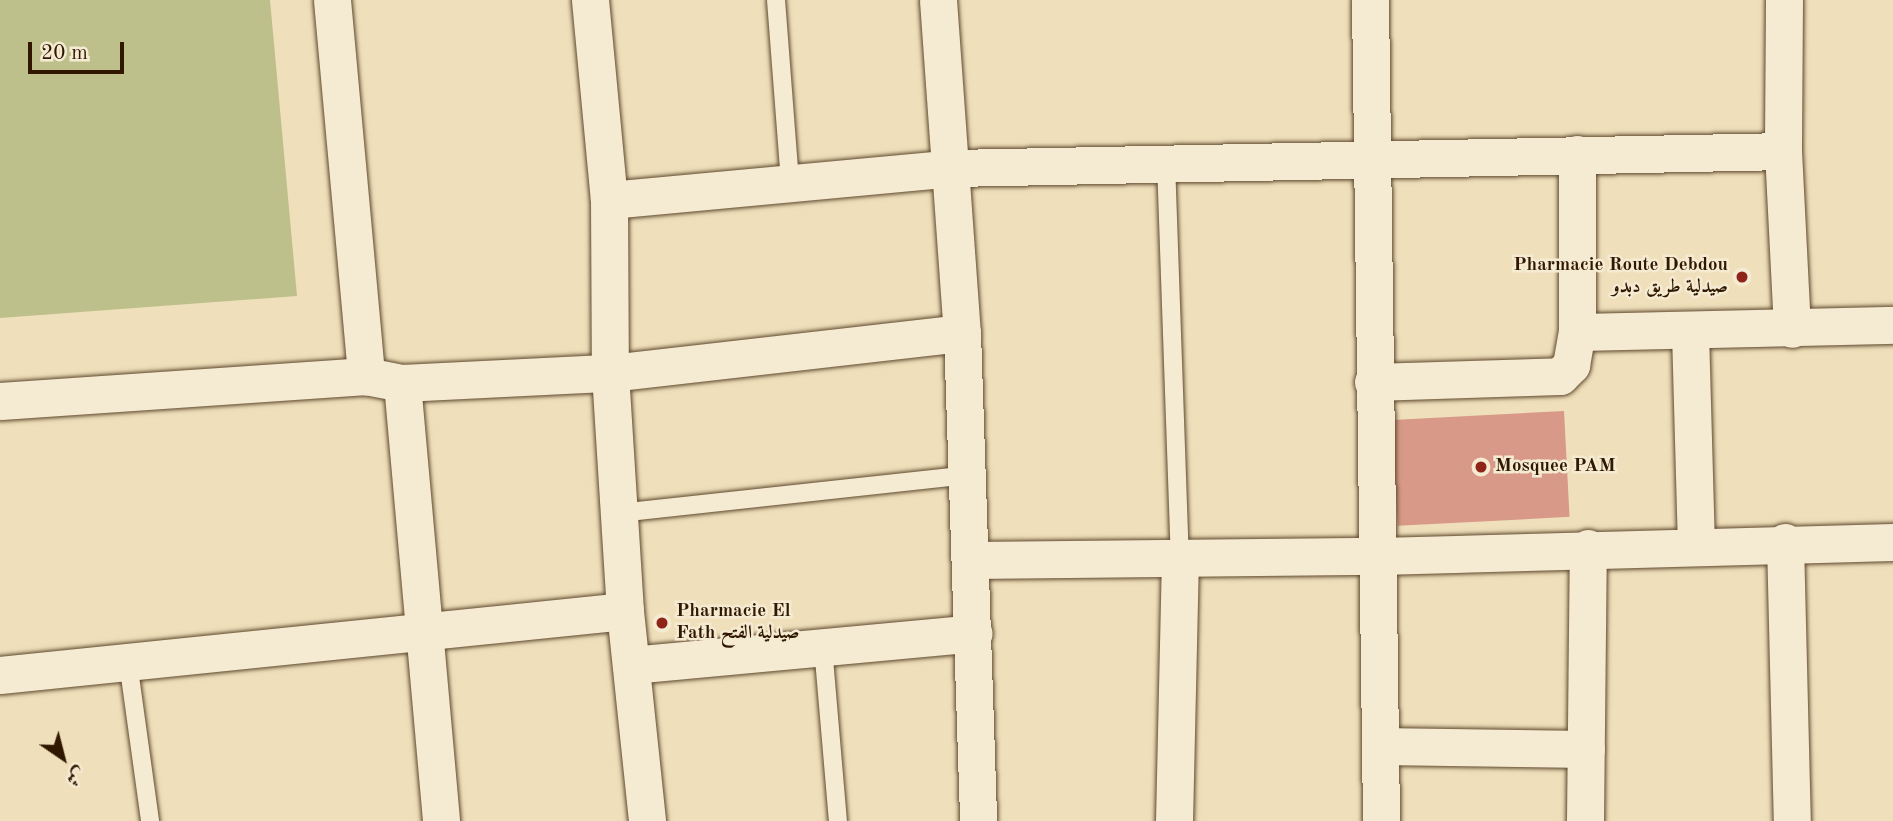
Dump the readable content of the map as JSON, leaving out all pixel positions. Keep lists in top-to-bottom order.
{
  "places": ["Pharmacie Route Debdou صيدلية طريق دبدو", "Mosquee PAM", "Pharmacie El Fath صيدلية الفتح"],
  "scale_bar": "20 m",
  "north": "bottom right"
}
